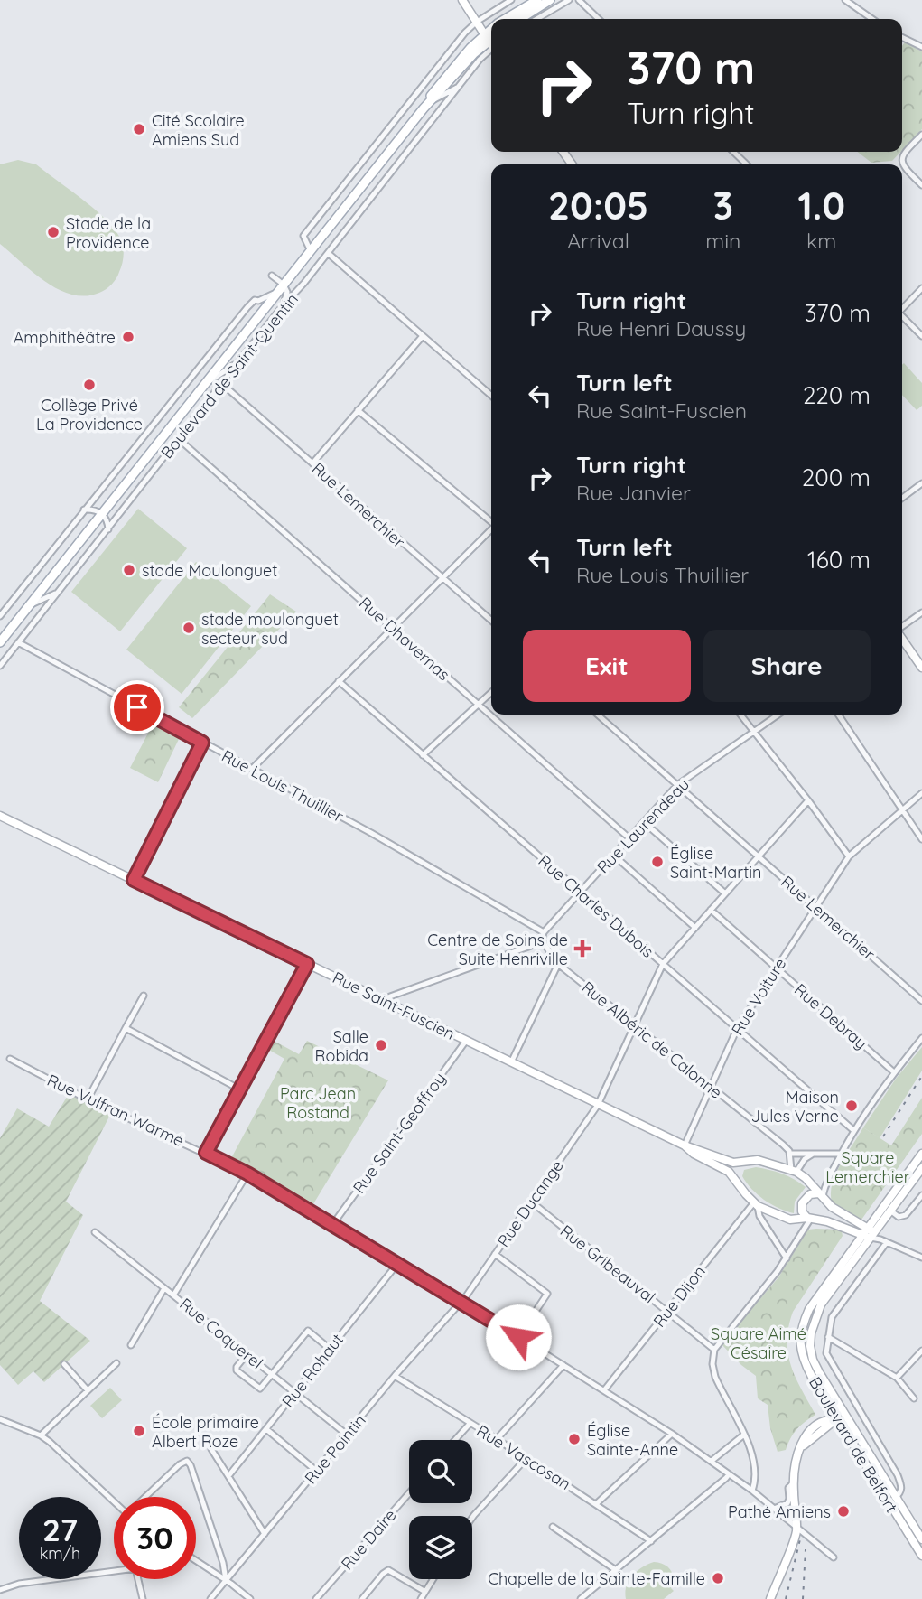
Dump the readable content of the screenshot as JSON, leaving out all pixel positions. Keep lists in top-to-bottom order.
{
  "streets": {
    "main road": ["Boulevard de Saint-Quentin", "Rue Saint-Fuscien", "Boulevard de Belfort"],
    "street": [
      "Rue Lemerchier",
      "Rue Dhavernas",
      "Rue Louis Thuillier",
      "Rue Laurendeau",
      "Rue Charles Dubois",
      "Rue Voiture",
      "Rue Debray",
      "Rue Albéric de Calonne",
      "Rue Vulfran Warmé",
      "Rue Saint-Geoffroy",
      "Rue Ducange",
      "Rue Gribeauval",
      "Rue Dijon",
      "Rue Coquerel",
      "Rue Rohaut",
      "Rue Pointin",
      "Rue Vascosan",
      "Rue Daire"
    ]
  },
  "crossings": [
    ["Boulevard de Saint-Quentin", "Rue Lemerchier"],
    ["Boulevard de Saint-Quentin", "Rue Dhavernas"],
    ["Boulevard de Saint-Quentin", "Rue Louis Thuillier"],
    ["Rue Lemerchier", "Rue Laurendeau"],
    ["Rue Lemerchier", "Rue Voiture"],
    ["Rue Lemerchier", "Rue Ducange"],
    ["Rue Dhavernas", "Rue Laurendeau"],
    ["Rue Louis Thuillier", "Rue Laurendeau"],
    ["Rue Laurendeau", "Rue Charles Dubois"],
    ["Rue Charles Dubois", "Rue Voiture"],
    ["Rue Charles Dubois", "Rue Ducange"],
    ["Rue Voiture", "Rue Saint-Fuscien"],
    ["Rue Voiture", "Rue Debray"],
    ["Rue Voiture", "Rue Albéric de Calonne"],
    ["Rue Saint-Fuscien", "Rue Saint-Geoffroy"],
    ["Rue Saint-Fuscien", "Rue Ducange"],
    ["Rue Saint-Fuscien", "Rue Dijon"],
    ["Rue Debray", "Rue Ducange"],
    ["Rue Albéric de Calonne", "Rue Ducange"],
    ["Rue Vulfran Warmé", "Rue Saint-Geoffroy"],
    ["Rue Vulfran Warmé", "Rue Ducange"],
    ["Rue Vulfran Warmé", "Rue Dijon"],
    ["Rue Vulfran Warmé", "Rue Rohaut"],
    ["Rue Vulfran Warmé", "Rue Pointin"],
    ["Rue Ducange", "Rue Gribeauval"],
    ["Rue Ducange", "Rue Pointin"],
    ["Rue Gribeauval", "Rue Dijon"],
    ["Rue Coquerel", "Rue Rohaut"],
    ["Rue Coquerel", "Rue Pointin"],
    ["Rue Pointin", "Rue Vascosan"]
  ],
  "parks": ["Parc Jean Rostand", "Square Lemerchier", "Square Aimé Césaire"],
  "places": {
    "other": [
      "Cité Scolaire Amiens Sud",
      "Stade de la Providence",
      "Amphithéâtre",
      "Collège Privé La Providence",
      "stade Moulonguet",
      "stade moulonguet secteur sud",
      "Église Saint-Martin",
      "Salle Robida",
      "Maison Jules Verne",
      "École primaire Albert Roze",
      "Église Sainte-Anne",
      "Pathé Amiens",
      "Chapelle de la Sainte-Famille"
    ],
    "health": ["Centre de Soins de Suite Henriville"]
  },
  "page": {
    "turn": ["370 m", "Turn right"],
    "eta": [
      "20:05",
      "Arrival",
      "3",
      "min",
      "1.0",
      "km"
    ],
    "list": [
      {
        "name": "Turn right",
        "note": "Rue Henri Daussy",
        "value": "370 m"
      },
      {
        "name": "Turn left",
        "note": "Rue Saint-Fuscien",
        "value": "220 m"
      },
      {
        "name": "Turn right",
        "note": "Rue Janvier",
        "value": "200 m"
      },
      {
        "name": "Turn left",
        "note": "Rue Louis Thuillier",
        "value": "160 m"
      }
    ],
    "buttons": ["Exit", "Share"],
    "speed": "27 km/h",
    "limit": "30"
  }
}
